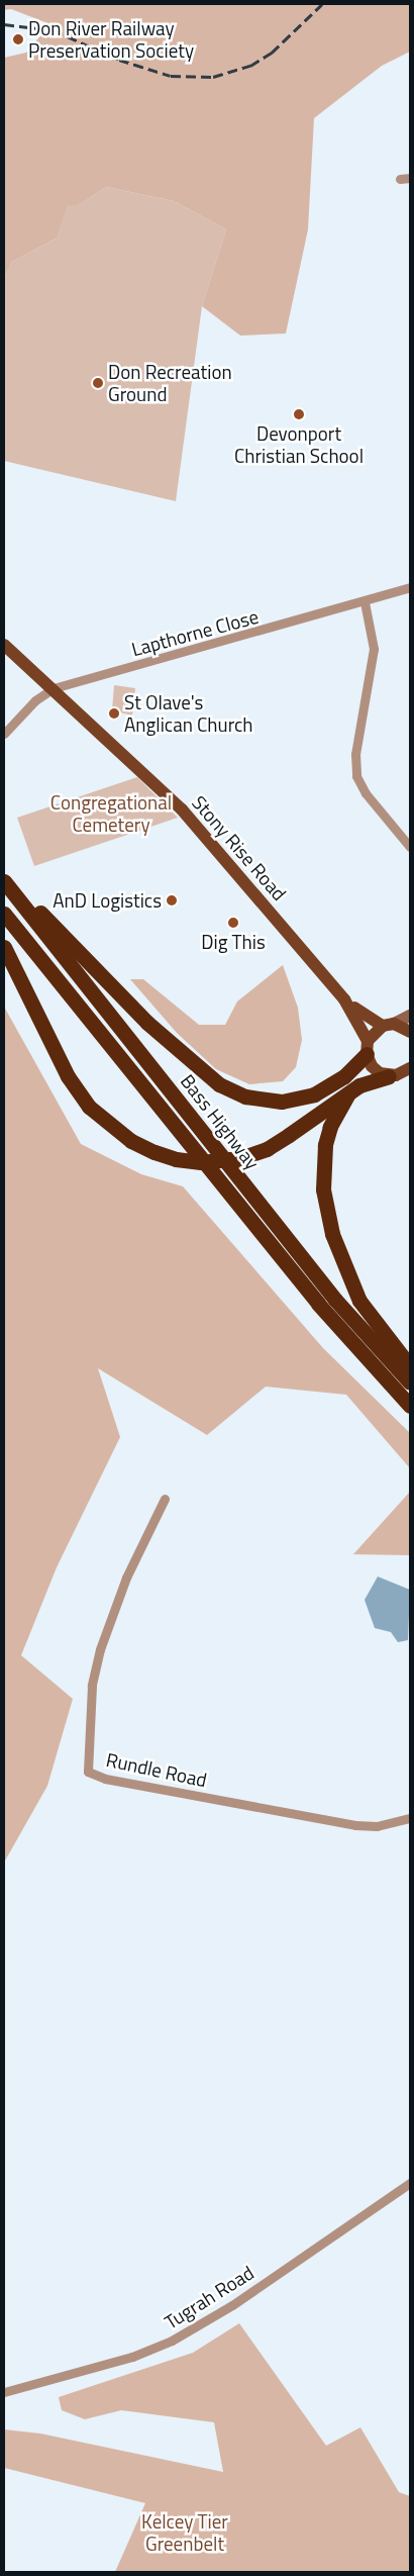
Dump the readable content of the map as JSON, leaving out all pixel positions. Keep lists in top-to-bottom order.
{
  "streets": {
    "highway": ["Bass Highway"],
    "main road": ["Stony Rise Road"],
    "street": ["Lapthorne Close", "Rundle Road", "Tugrah Road"]
  },
  "crossings": [
    ["Lapthorne Close", "Stony Rise Road"]
  ],
  "parks": ["Congregational Cemetery", "Kelcey Tier Greenbelt"],
  "places": [
    "Don River Railway Preservation Society",
    "Don Recreation Ground",
    "Devonport Christian School",
    "St Olave's Anglican Church",
    "AnD Logistics",
    "Dig This"
  ]
}
